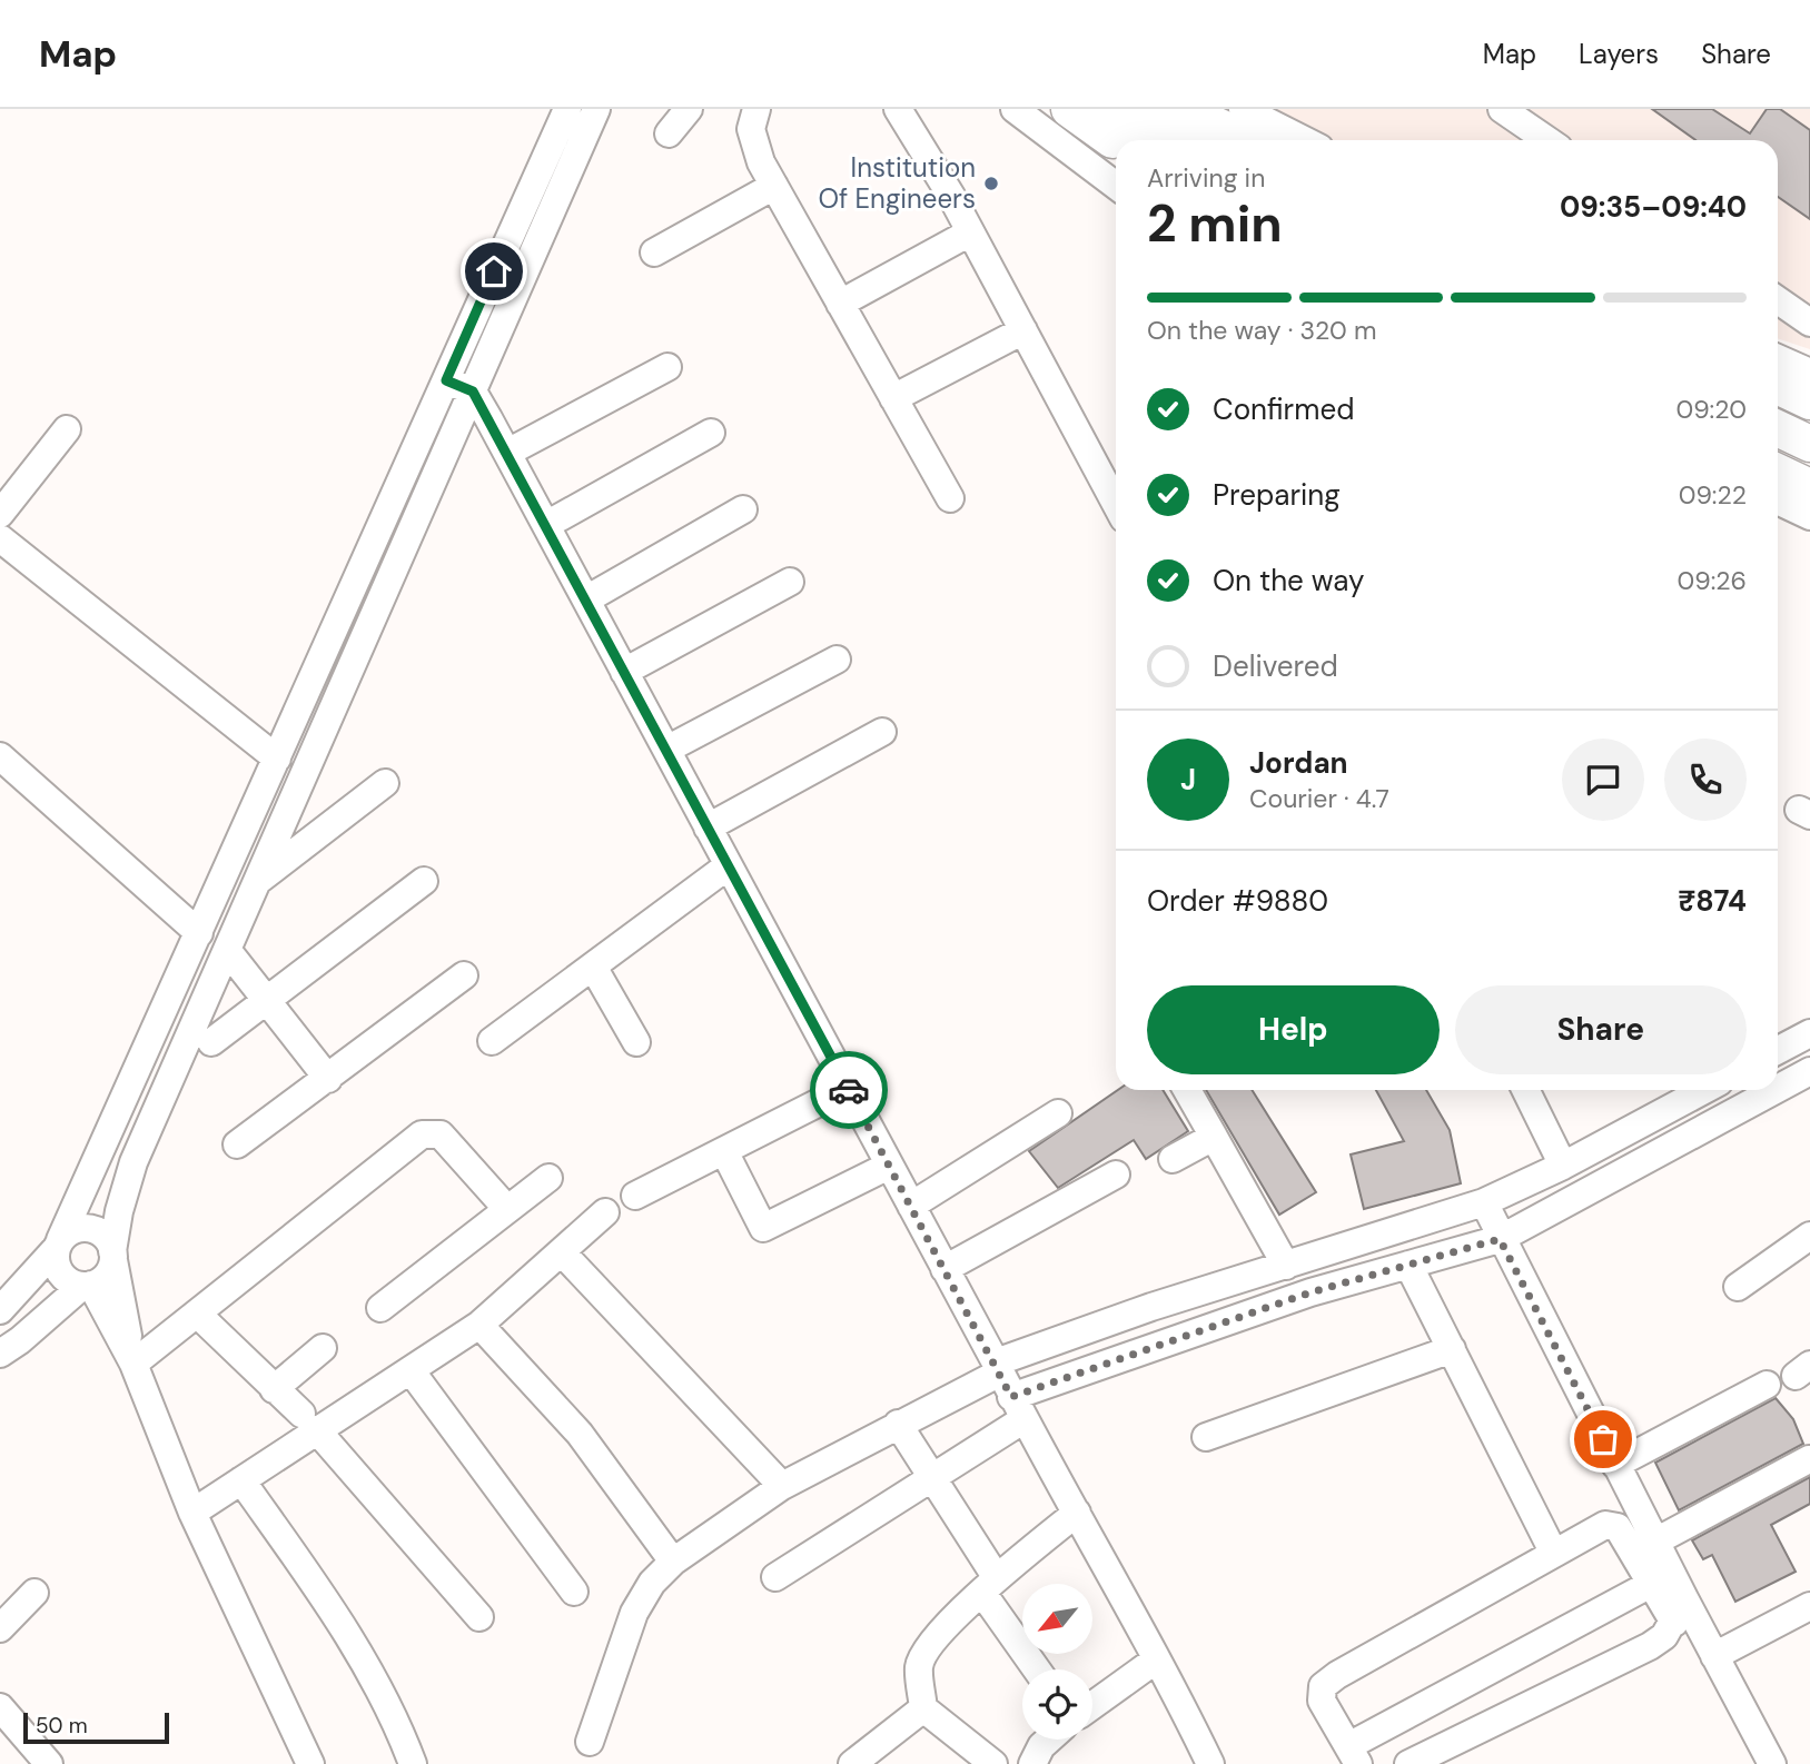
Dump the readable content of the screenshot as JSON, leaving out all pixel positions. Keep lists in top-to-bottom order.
{
  "places": ["Institution Of Engineers"],
  "scale_bar": "50 m",
  "north": "bottom left",
  "page": {
    "header": "Map",
    "nav": ["Map", "Layers", "Share"],
    "heading": ["2 min", "Arriving in", "09:35–09:40"],
    "panel": [
      "Jordan",
      "Courier · 4.7",
      "Order #9880",
      "₹874"
    ],
    "bar": "On the way · 320 m",
    "list": [
      ["Confirmed", "09:20"],
      ["Preparing", "09:22"],
      ["On the way", "09:26"],
      "Delivered"
    ],
    "round": "J",
    "buttons": ["Help", "Share"],
    "scale": "50 m"
  }
}
